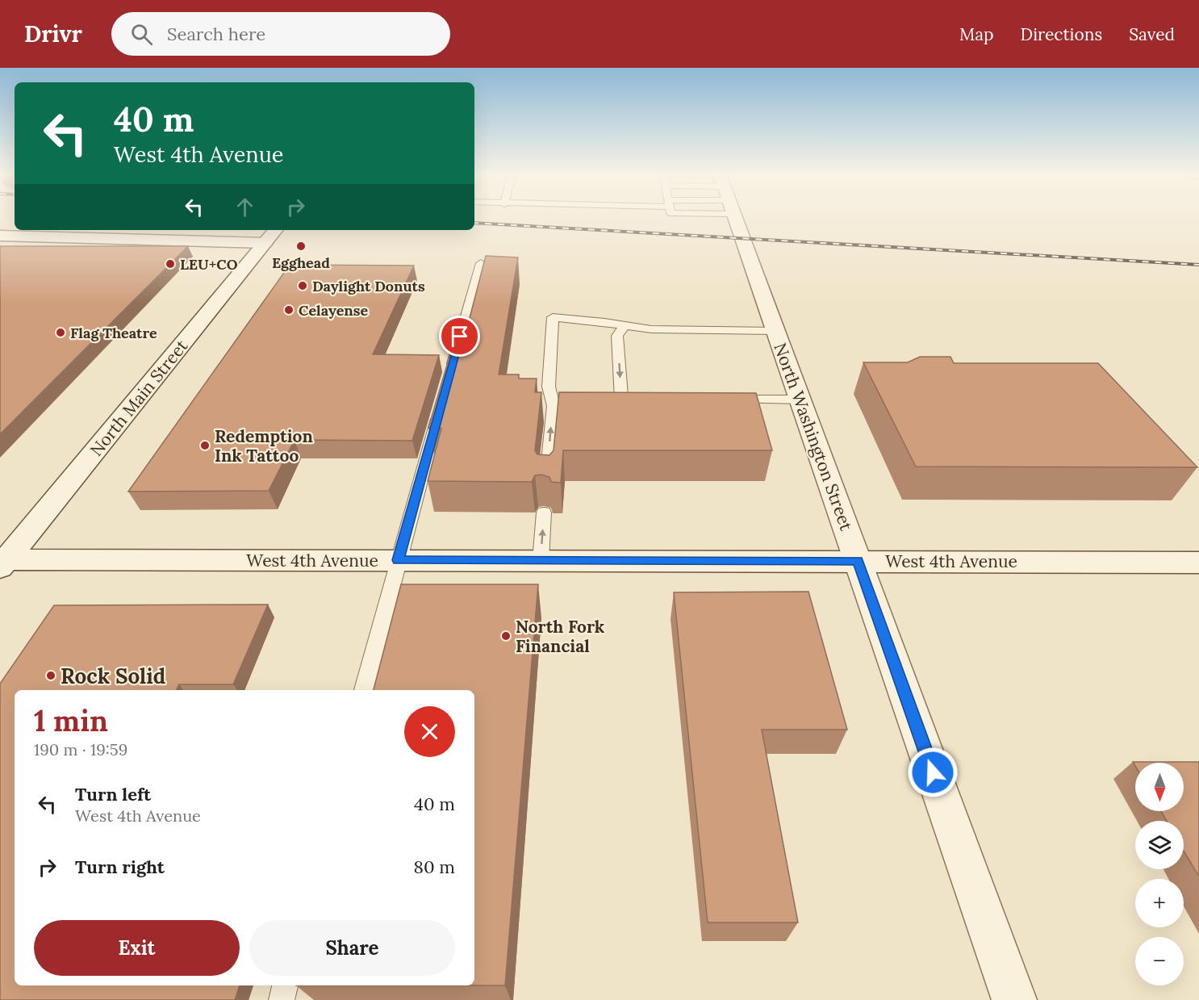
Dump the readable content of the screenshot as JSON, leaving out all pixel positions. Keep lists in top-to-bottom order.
{
  "streets": {
    "main road": ["North Main Street", "North Washington Street", "West 4th Avenue"]
  },
  "crossings": [
    ["North Main Street", "West 4th Avenue"],
    ["North Washington Street", "West 4th Avenue"]
  ],
  "places": [
    "Egghead",
    "LEU+CO",
    "Daylight Donuts",
    "Celayense",
    "Flag Theatre",
    "Redemption Ink Tattoo",
    "North Fork Financial",
    "Rock Solid"
  ],
  "north": "bottom",
  "page": {
    "header": "Drivr",
    "search": "Search here",
    "nav": ["Map", "Directions", "Saved"],
    "turn": ["40 m", "West 4th Avenue"],
    "heading": ["1 min", "190 m · 19:59"],
    "map_buttons": ["+", "−"],
    "list": [
      {
        "name": "Turn left",
        "note": "West 4th Avenue",
        "value": "40 m"
      },
      {
        "name": "Turn right",
        "value": "80 m"
      }
    ],
    "buttons": ["Exit", "Share"]
  }
}
